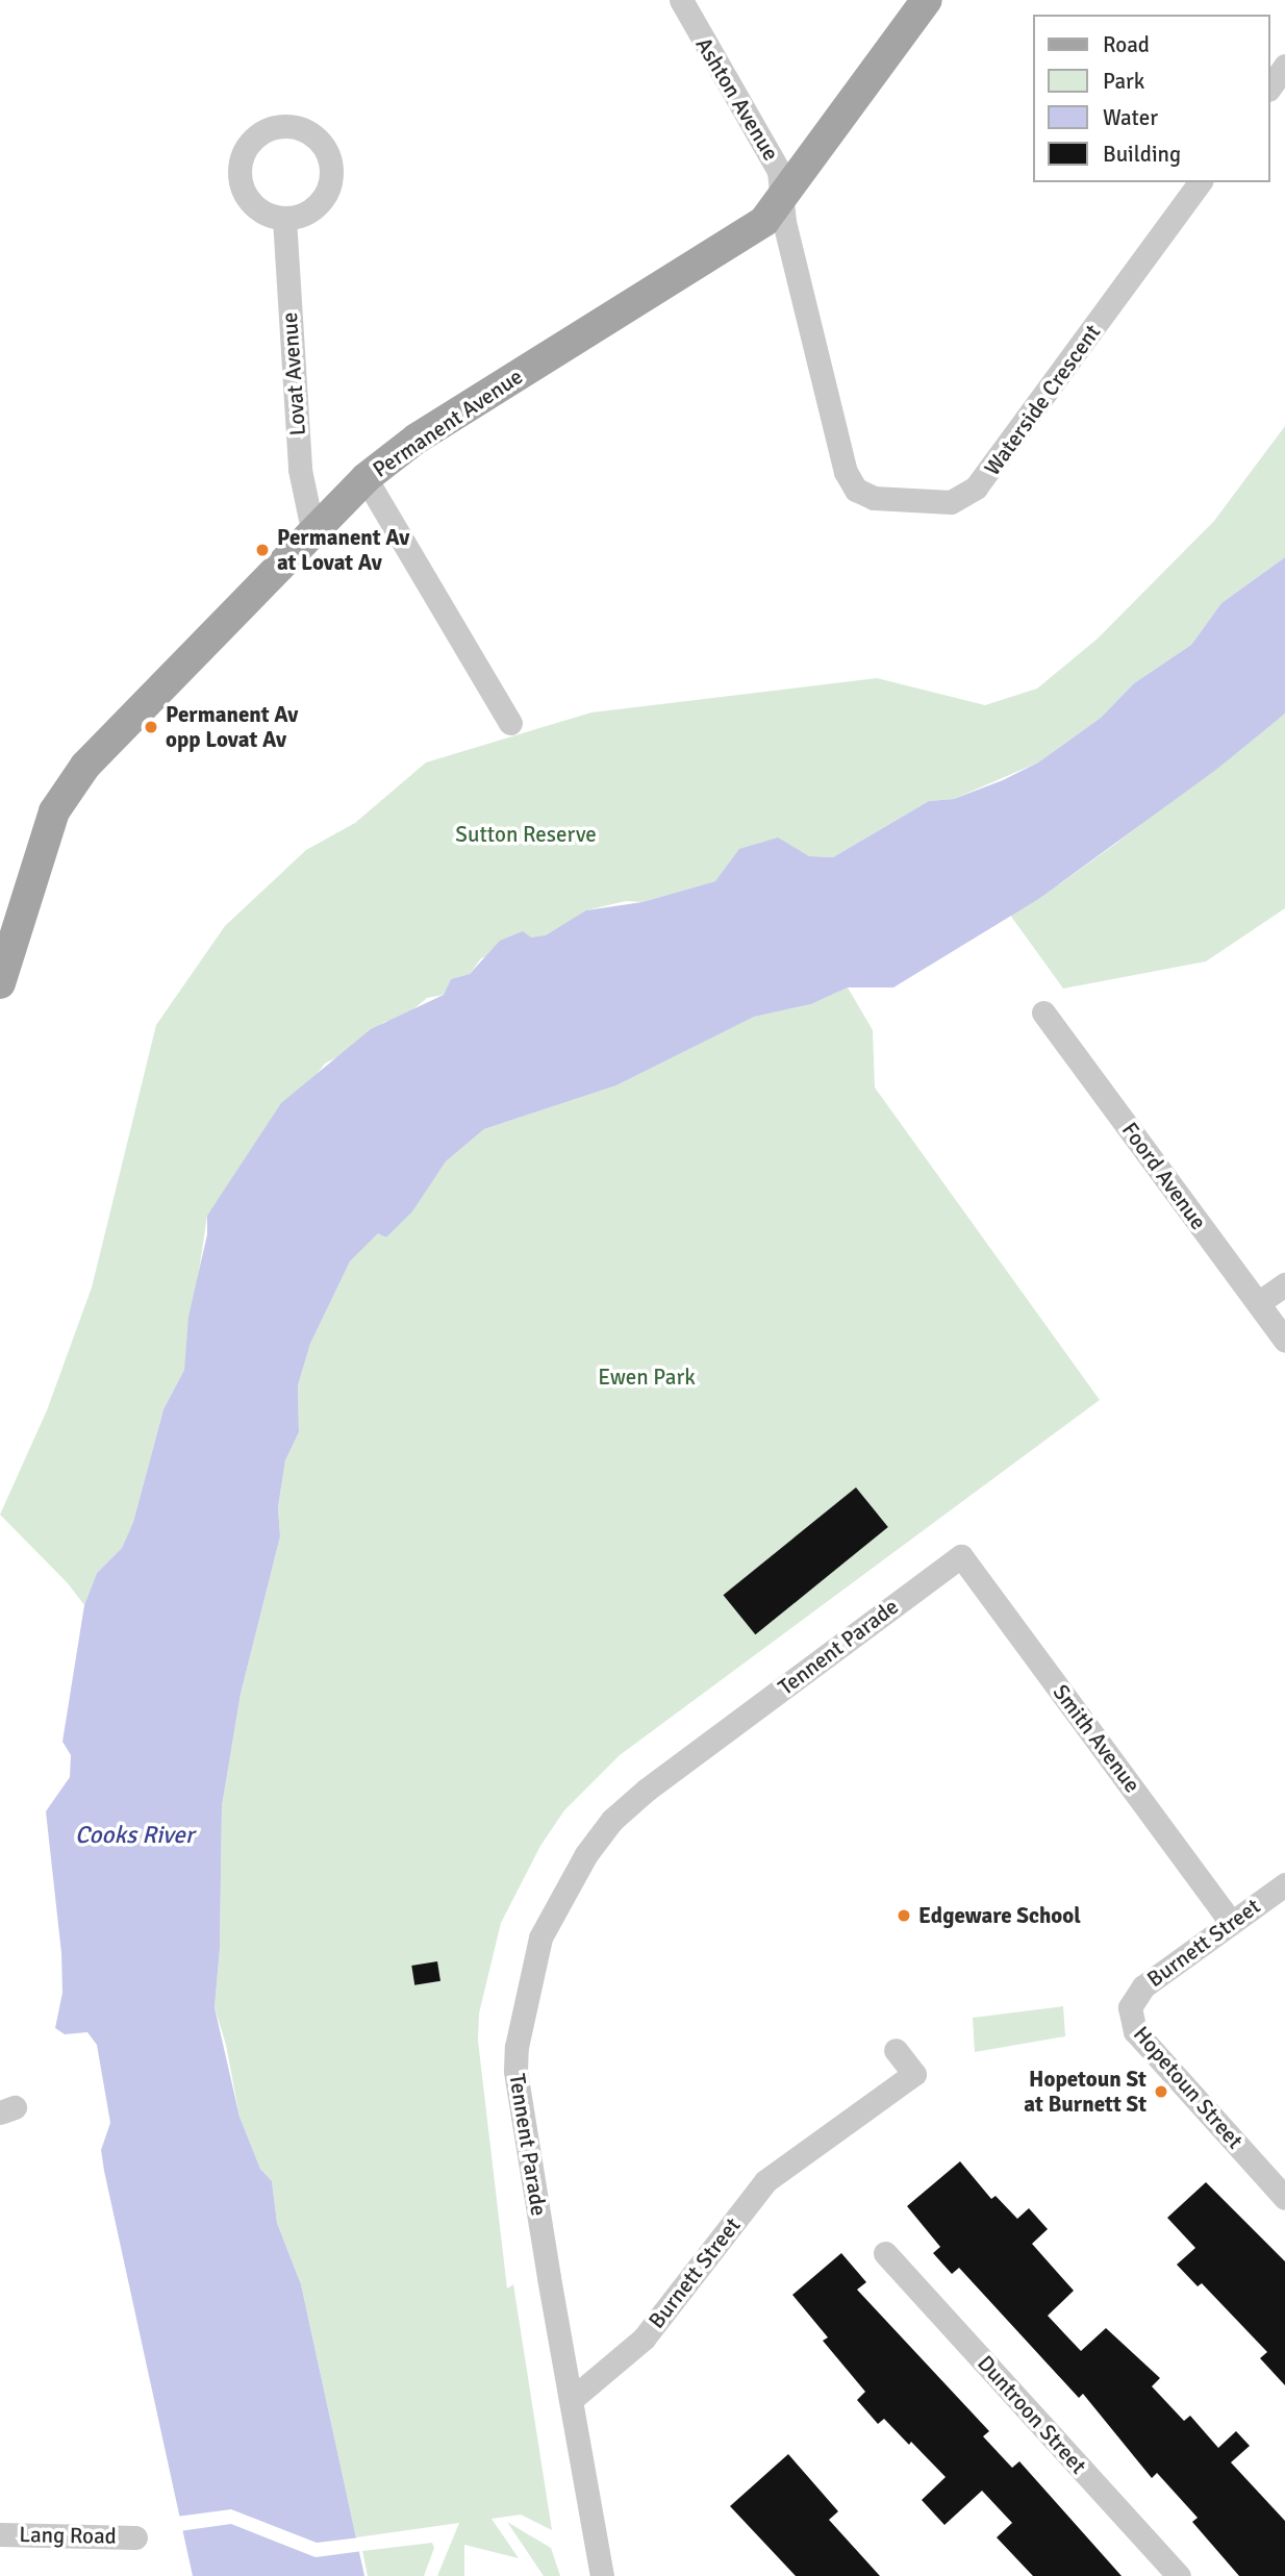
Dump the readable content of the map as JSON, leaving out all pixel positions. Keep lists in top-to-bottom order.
{
  "streets": {
    "main road": ["Permanent Avenue"],
    "street": [
      "Ashton Avenue",
      "Lovat Avenue",
      "Waterside Crescent",
      "Foord Avenue",
      "Tennent Parade",
      "Smith Avenue",
      "Burnett Street",
      "Hopetoun Street",
      "Duntroon Street",
      "Lang Road"
    ]
  },
  "crossings": [
    ["Ashton Avenue", "Waterside Crescent"],
    ["Ashton Avenue", "Permanent Avenue"],
    ["Lovat Avenue", "Permanent Avenue"],
    ["Waterside Crescent", "Permanent Avenue"],
    ["Tennent Parade", "Smith Avenue"],
    ["Tennent Parade", "Burnett Street"],
    ["Smith Avenue", "Burnett Street"],
    ["Burnett Street", "Hopetoun Street"]
  ],
  "water": ["Cooks River"],
  "parks": ["Sutton Reserve", "Ewen Park"],
  "places": [
    "Permanent Av at Lovat Av",
    "Permanent Av opp Lovat Av",
    "Edgeware School",
    "Hopetoun St at Burnett St"
  ],
  "legend": [
    "Road",
    "Park",
    "Water",
    "Building"
  ]
}
